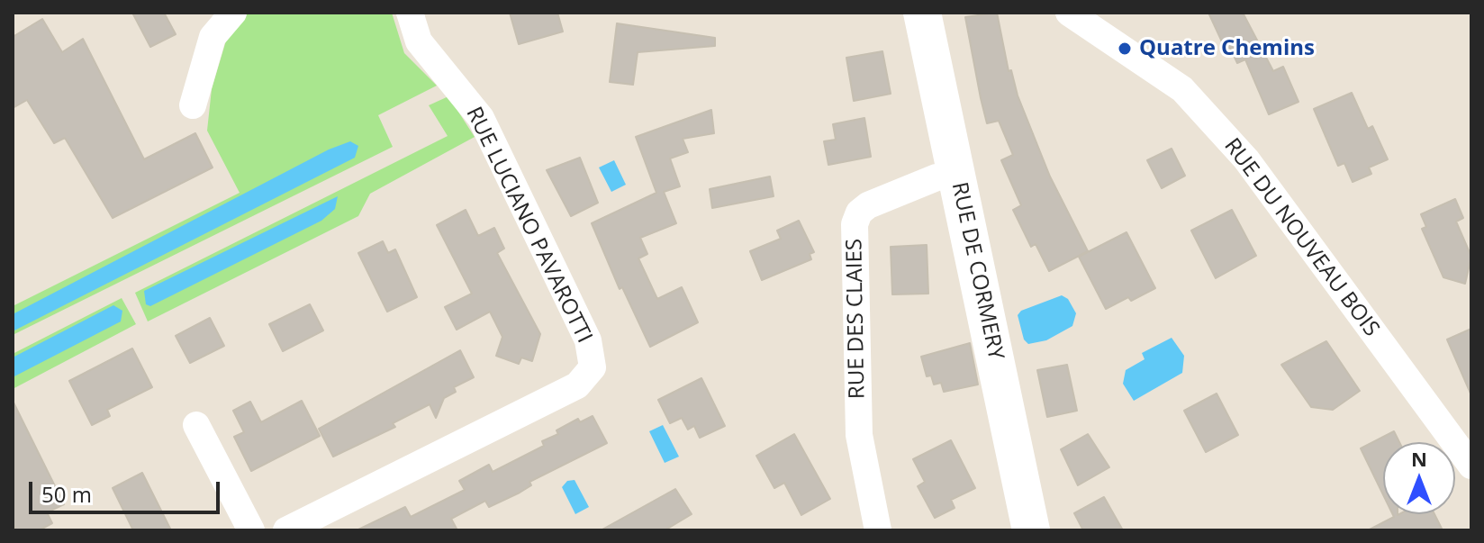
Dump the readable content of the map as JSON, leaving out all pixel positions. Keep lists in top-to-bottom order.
{
  "streets": {
    "main road": ["RUE DE CORMERY"],
    "street": ["RUE LUCIANO PAVAROTTI", "RUE DU NOUVEAU BOIS", "RUE DES CLAIES"]
  },
  "crossings": [
    ["RUE DE CORMERY", "RUE DES CLAIES"]
  ],
  "places": ["Quatre Chemins"],
  "scale_bar": "50 m",
  "north": "top"
}
